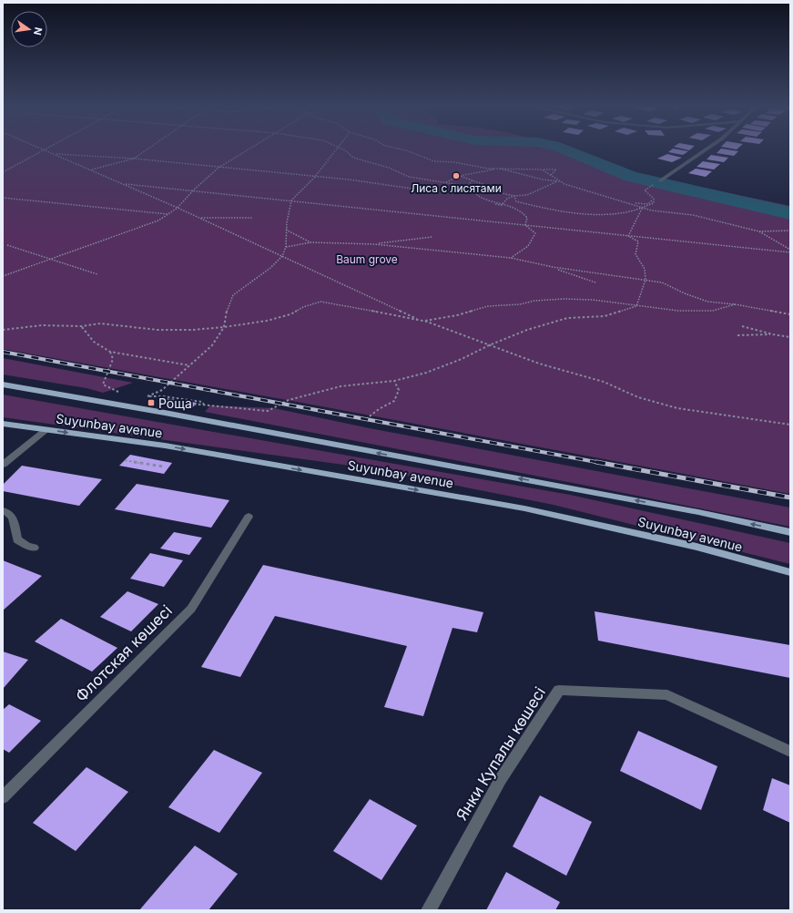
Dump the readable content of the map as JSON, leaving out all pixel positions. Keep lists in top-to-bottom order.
{
  "streets": {
    "main road": ["Suyunbay avenue"],
    "street": ["Флотская көшесі", "Янки Купалы көшесі"]
  },
  "parks": ["Baum grove"],
  "places": {
    "other": ["Лиса с лисятами"],
    "transit": ["Роща"]
  },
  "north": "right"
}
